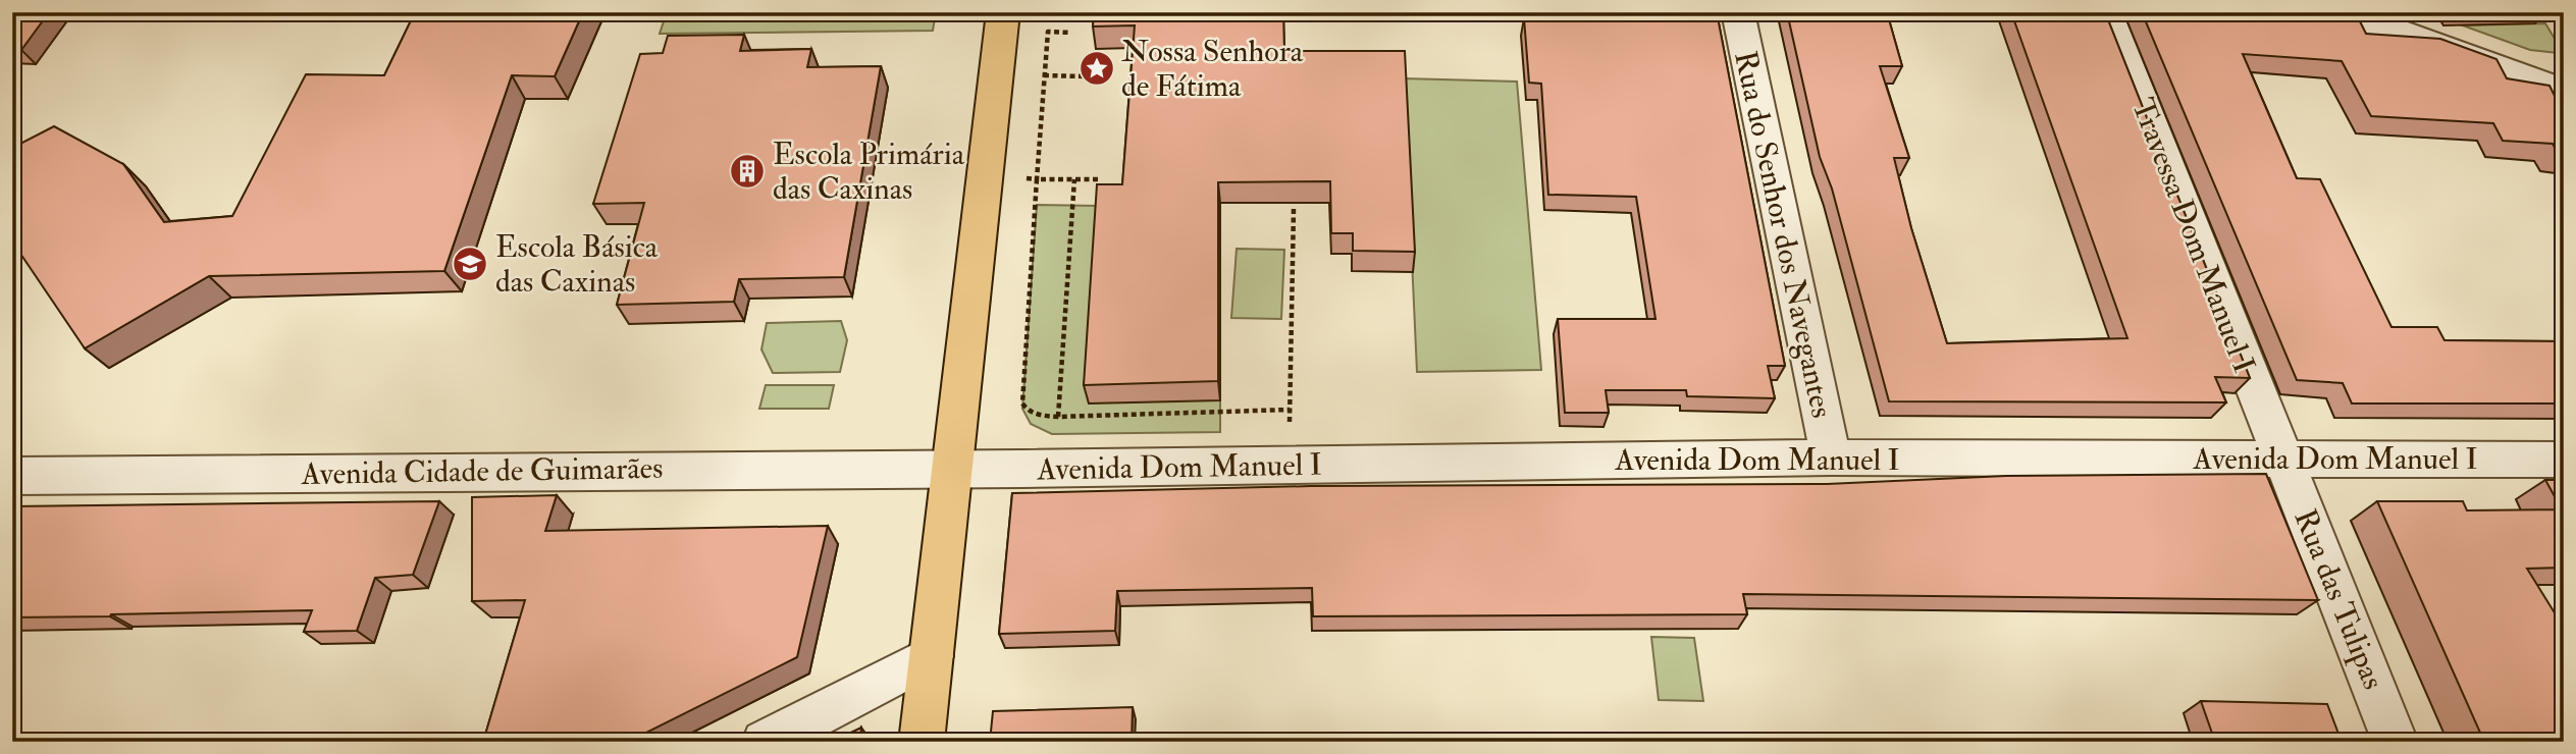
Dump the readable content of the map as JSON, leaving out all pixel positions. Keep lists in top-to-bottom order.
{
  "streets": {
    "street": [
      "Rua do Senhor dos Navegantes",
      "Travessa Dom Manuel I",
      "Avenida Dom Manuel I",
      "Avenida Cidade de Guimarães",
      "Rua das Tulipas"
    ]
  },
  "crossings": [
    ["Rua do Senhor dos Navegantes", "Avenida Dom Manuel I"],
    ["Travessa Dom Manuel I", "Avenida Dom Manuel I"],
    ["Travessa Dom Manuel I", "Rua das Tulipas"],
    ["Avenida Dom Manuel I", "Avenida Cidade de Guimarães"],
    ["Avenida Dom Manuel I", "Rua das Tulipas"]
  ],
  "places": {
    "place": ["Nossa Senhora de Fátima"],
    "building": ["Escola Primária das Caxinas"],
    "school or university": ["Escola Básica das Caxinas"]
  }
}
